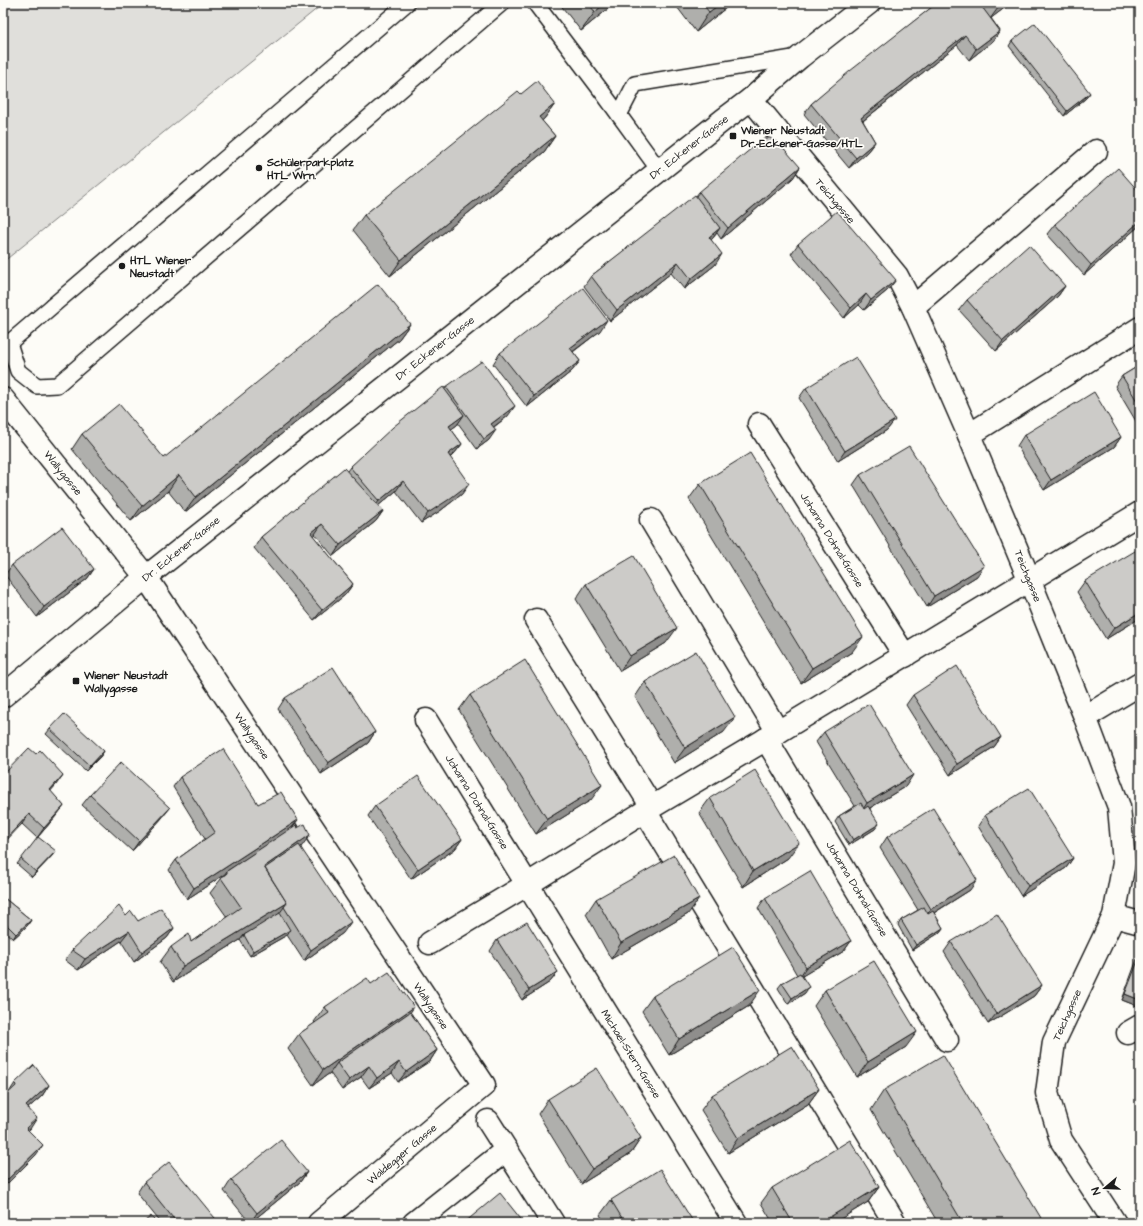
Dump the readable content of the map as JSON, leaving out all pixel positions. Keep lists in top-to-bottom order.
{
  "streets": {
    "street": [
      "Dr. Eckener-Gasse",
      "Teichgasse",
      "Wallygasse",
      "Johanna Dohnal-Gasse",
      "Michael-Stern-Gasse",
      "Waldegger Gasse"
    ]
  },
  "crossings": [
    ["Dr. Eckener-Gasse", "Teichgasse"],
    ["Dr. Eckener-Gasse", "Wallygasse"],
    ["Wallygasse", "Waldegger Gasse"],
    ["Johanna Dohnal-Gasse", "Michael-Stern-Gasse"]
  ],
  "places": {
    "transit": ["Wiener Neustadt Dr.-Eckener-Gasse/HTL", "Wiener Neustadt Wallygasse"],
    "other": ["Schülerparkplatz HTL Wrn.", "HTL Wiener Neustadt"]
  },
  "north": "left"
}
